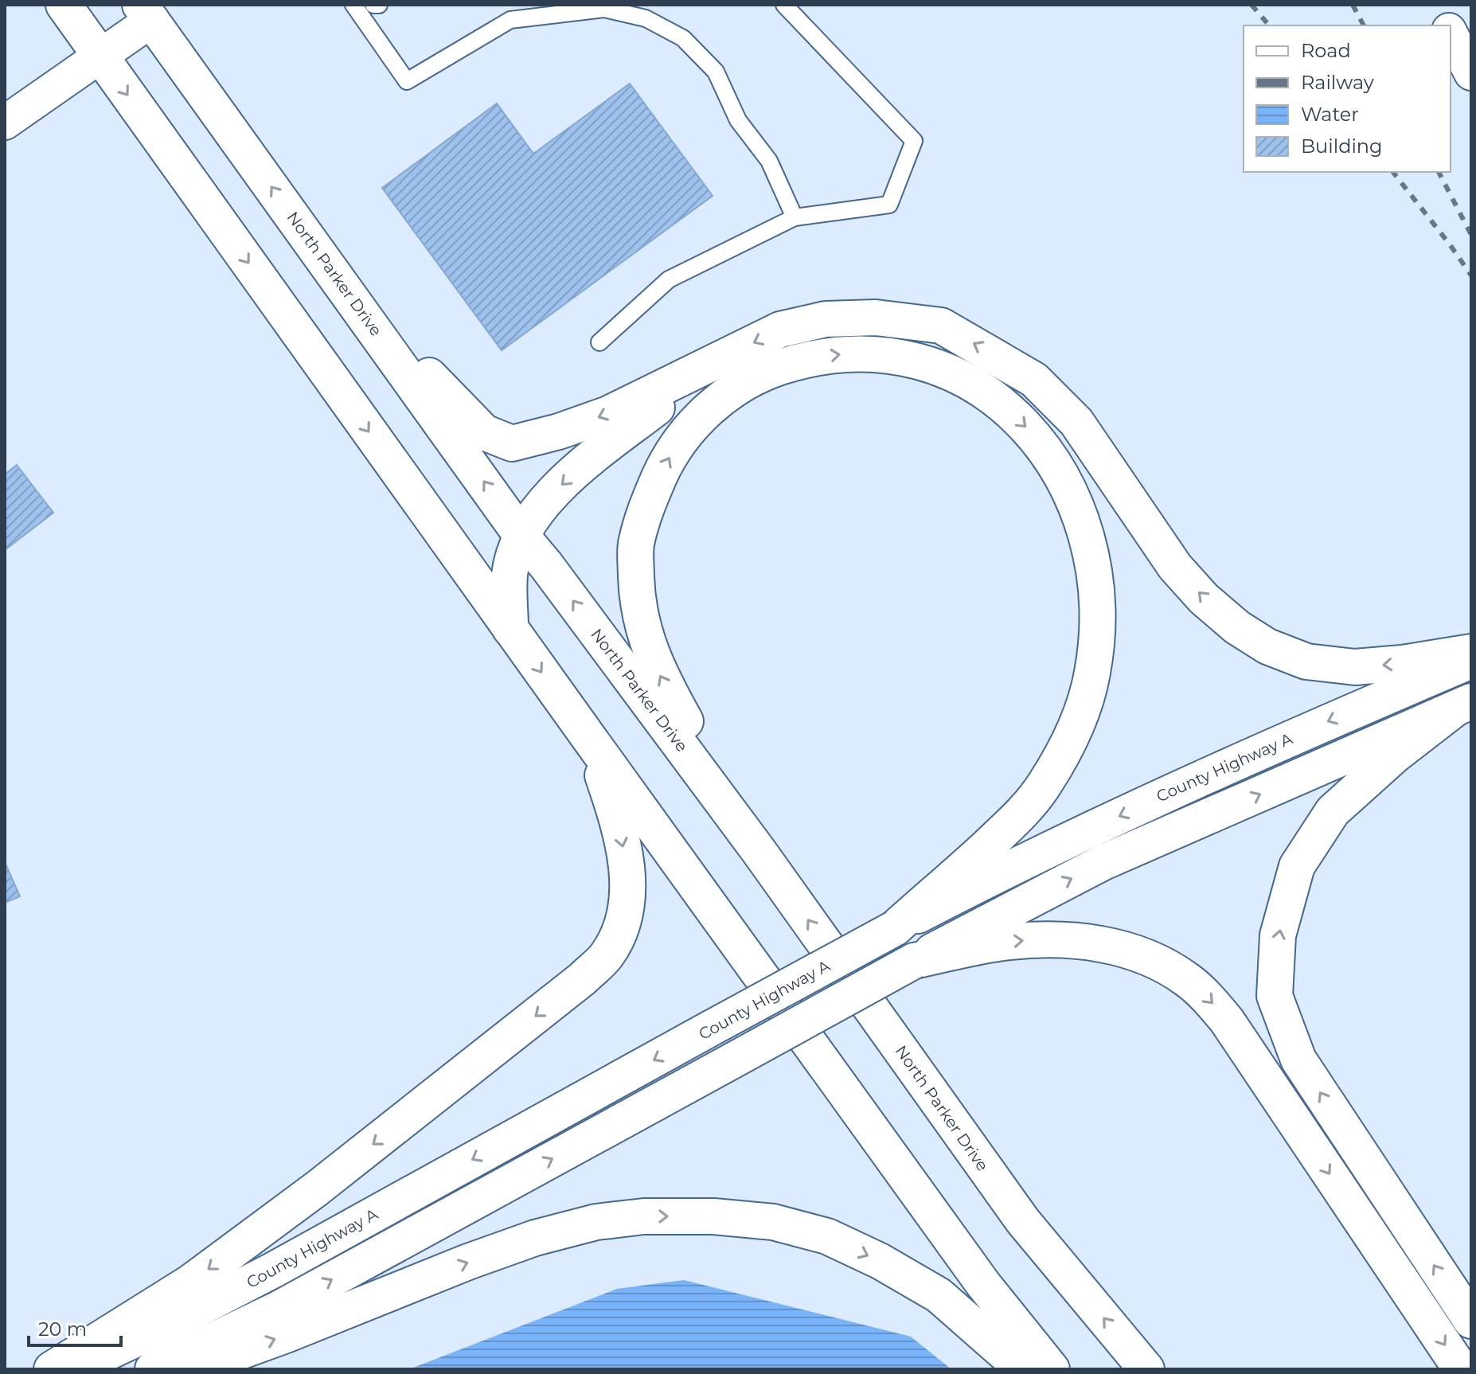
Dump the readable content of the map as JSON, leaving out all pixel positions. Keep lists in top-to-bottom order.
{
  "streets": {
    "main road": ["North Parker Drive", "County Highway A"]
  },
  "legend": [
    "Road",
    "Railway",
    "Water",
    "Building"
  ],
  "scale_bar": "20 m"
}
